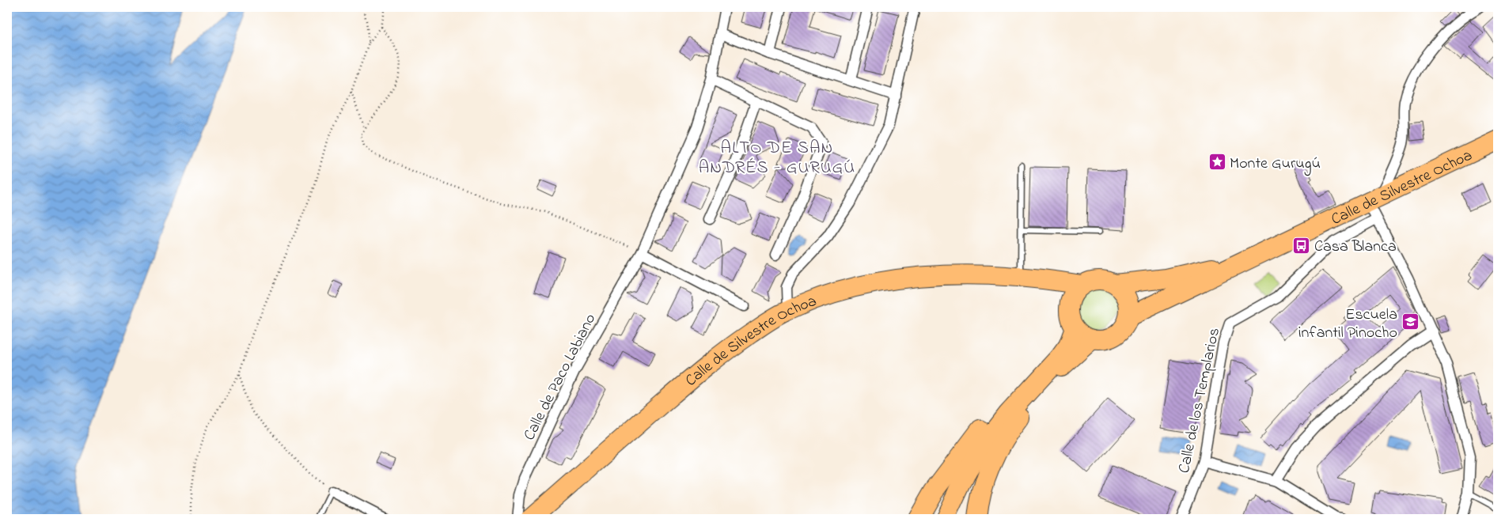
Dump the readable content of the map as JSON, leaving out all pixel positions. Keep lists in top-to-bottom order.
{
  "streets": {
    "highway": ["Calle de Silvestre Ochoa"],
    "street": ["Calle de Paco Labiano", "Calle de los Templarios"]
  },
  "districts": ["ALTO DE SAN ANDRÉS - GURUGÚ"],
  "places": {
    "place": ["Monte Gurugú"],
    "bus stop": ["Casa Blanca"],
    "school or university": ["Escuela infantil Pinocho"]
  }
}
